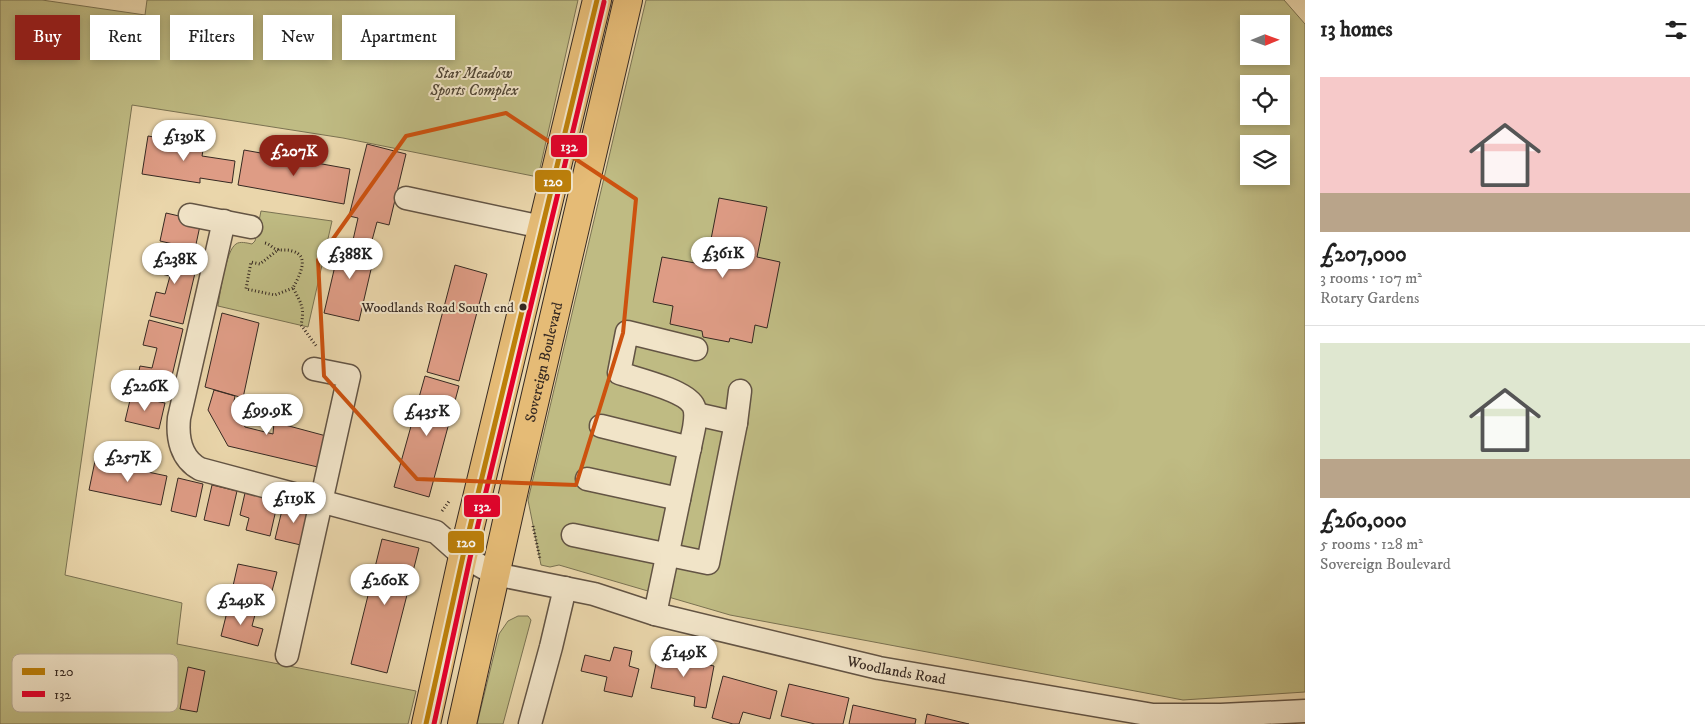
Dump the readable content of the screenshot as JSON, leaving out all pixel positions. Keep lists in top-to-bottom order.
{
  "streets": {
    "main road": ["Sovereign Boulevard"],
    "street": ["Woodlands Road"]
  },
  "crossings": [
    ["Sovereign Boulevard", "Woodlands Road"]
  ],
  "parks": ["Star Meadow Sports Complex"],
  "places": ["Woodlands Road South end"],
  "lines": ["transit line 120", "transit line 132"],
  "legend": ["120", "132"],
  "north": "right",
  "page": {
    "heading": "13 homes",
    "chip": [
      "Buy",
      "Rent",
      "Filters",
      "New",
      "Apartment"
    ],
    "list": [
      {
        "name": "£207,000",
        "note": "3 rooms · 107 m² · Rotary Gardens"
      },
      {
        "name": "£260,000",
        "note": "5 rooms · 128 m² · Sovereign Boulevard"
      }
    ],
    "price": [
      "£139K",
      "£207K",
      "£361K",
      "£388K",
      "£238K",
      "£226K",
      "£99.9K",
      "£435K",
      "£257K",
      "£119K",
      "£260K",
      "£249K",
      "£149K"
    ]
  }
}
